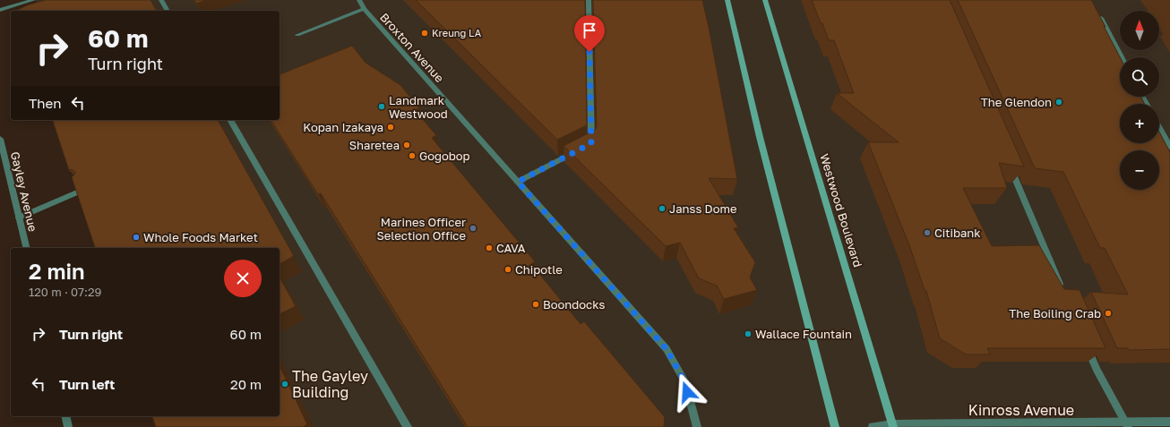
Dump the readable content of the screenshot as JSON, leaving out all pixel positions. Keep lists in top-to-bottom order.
{
  "streets": {
    "main road": ["Westwood Boulevard"],
    "street": ["Broxton Avenue", "Gayley Avenue", "Kinross Avenue"]
  },
  "crossings": [
    ["Westwood Boulevard", "Kinross Avenue"]
  ],
  "places": [
    "Kreung LA",
    "The Glendon",
    "Landmark Westwood",
    "Kopan Izakaya",
    "Sharetea",
    "Gogobop",
    "Janss Dome",
    "Marines Officer Selection Office",
    "Citibank",
    "Whole Foods Market",
    "CAVA",
    "Chipotle",
    "Boondocks",
    "The Boiling Crab",
    "Wallace Fountain",
    "The Gayley Building"
  ],
  "north": "top",
  "page": {
    "map_buttons": ["+", "−"],
    "turn": ["60 m", "Turn right"],
    "then": "Then",
    "heading": ["2 min", "120 m · 07:29"],
    "list": [
      {
        "name": "Turn right",
        "value": "60 m"
      },
      {
        "name": "Turn left",
        "value": "20 m"
      }
    ]
  }
}
